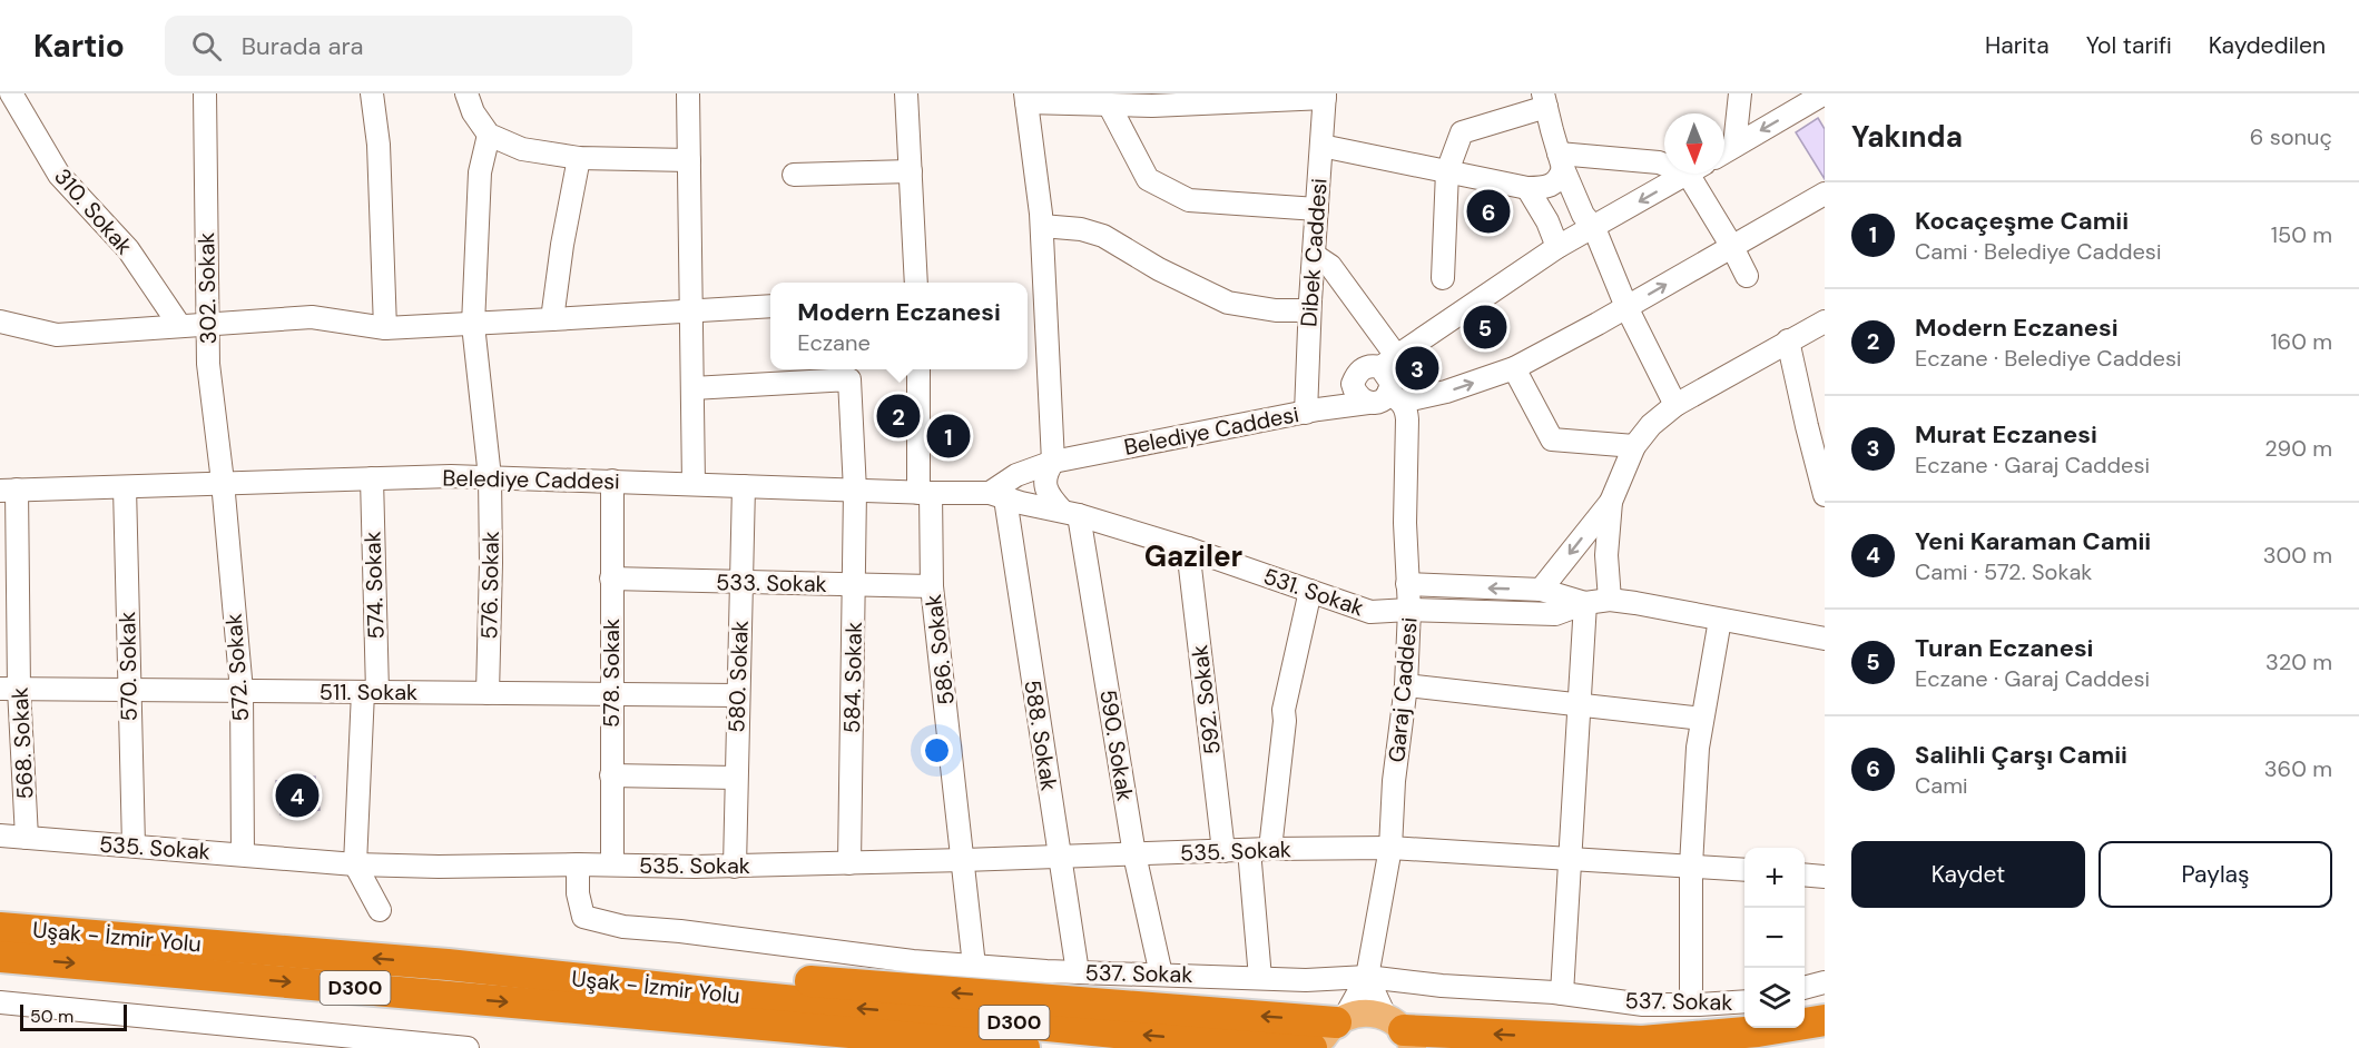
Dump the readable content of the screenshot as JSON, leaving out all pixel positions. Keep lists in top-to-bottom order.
{
  "streets": {
    "highway": ["Uşak - İzmir Yolu", "D300"],
    "street": [
      "310. Sokak",
      "Dibek Caddesi",
      "302. Sokak",
      "Belediye Caddesi",
      "533. Sokak",
      "574. Sokak",
      "576. Sokak",
      "531. Sokak",
      "586. Sokak",
      "570. Sokak",
      "572. Sokak",
      "578. Sokak",
      "580. Sokak",
      "584. Sokak",
      "Garaj Caddesi",
      "511. Sokak",
      "592. Sokak",
      "588. Sokak",
      "568. Sokak",
      "590. Sokak",
      "535. Sokak",
      "537. Sokak"
    ]
  },
  "crossings": [
    ["Dibek Caddesi", "Belediye Caddesi"],
    ["Dibek Caddesi", "Garaj Caddesi"],
    ["302. Sokak", "Belediye Caddesi"],
    ["302. Sokak", "572. Sokak"],
    ["Belediye Caddesi", "574. Sokak"],
    ["Belediye Caddesi", "576. Sokak"],
    ["Belediye Caddesi", "531. Sokak"],
    ["Belediye Caddesi", "586. Sokak"],
    ["Belediye Caddesi", "570. Sokak"],
    ["Belediye Caddesi", "572. Sokak"],
    ["Belediye Caddesi", "578. Sokak"],
    ["Belediye Caddesi", "580. Sokak"],
    ["Belediye Caddesi", "584. Sokak"],
    ["Belediye Caddesi", "Garaj Caddesi"],
    ["Belediye Caddesi", "588. Sokak"],
    ["Belediye Caddesi", "568. Sokak"],
    ["533. Sokak", "586. Sokak"],
    ["533. Sokak", "578. Sokak"],
    ["533. Sokak", "580. Sokak"],
    ["533. Sokak", "584. Sokak"],
    ["574. Sokak", "511. Sokak"],
    ["574. Sokak", "535. Sokak"],
    ["576. Sokak", "511. Sokak"],
    ["531. Sokak", "Garaj Caddesi"],
    ["531. Sokak", "592. Sokak"],
    ["531. Sokak", "588. Sokak"],
    ["531. Sokak", "590. Sokak"],
    ["586. Sokak", "535. Sokak"],
    ["586. Sokak", "537. Sokak"],
    ["570. Sokak", "511. Sokak"],
    ["570. Sokak", "535. Sokak"],
    ["572. Sokak", "511. Sokak"],
    ["572. Sokak", "535. Sokak"],
    ["578. Sokak", "511. Sokak"],
    ["578. Sokak", "535. Sokak"],
    ["580. Sokak", "511. Sokak"],
    ["580. Sokak", "535. Sokak"],
    ["584. Sokak", "535. Sokak"],
    ["Garaj Caddesi", "535. Sokak"],
    ["Garaj Caddesi", "537. Sokak"],
    ["511. Sokak", "568. Sokak"],
    ["592. Sokak", "535. Sokak"],
    ["588. Sokak", "535. Sokak"],
    ["588. Sokak", "537. Sokak"],
    ["568. Sokak", "535. Sokak"],
    ["590. Sokak", "535. Sokak"],
    ["590. Sokak", "537. Sokak"],
    ["535. Sokak", "537. Sokak"]
  ],
  "districts": ["Gaziler"],
  "scale_bar": "50 m",
  "north": "bottom",
  "page": {
    "header": "Kartio",
    "search": "Burada ara",
    "nav": ["Harita", "Yol tarifi", "Kaydedilen"],
    "heading": ["Yakında", "6 sonuç"],
    "list": [
      {
        "mark": "1",
        "name": "Kocaçeşme Camii",
        "note": "Cami · Belediye Caddesi",
        "value": "150 m"
      },
      {
        "mark": "2",
        "name": "Modern Eczanesi",
        "note": "Eczane · Belediye Caddesi",
        "value": "160 m"
      },
      {
        "mark": "3",
        "name": "Murat Eczanesi",
        "note": "Eczane · Garaj Caddesi",
        "value": "290 m"
      },
      {
        "mark": "4",
        "name": "Yeni Karaman Camii",
        "note": "Cami · 572. Sokak",
        "value": "300 m"
      },
      {
        "mark": "5",
        "name": "Turan Eczanesi",
        "note": "Eczane · Garaj Caddesi",
        "value": "320 m"
      },
      {
        "mark": "6",
        "name": "Salihli Çarşı Camii",
        "note": "Cami",
        "value": "360 m"
      }
    ],
    "pins": [
      "6",
      "5",
      "3",
      "2",
      "1",
      "4"
    ],
    "popup": ["Modern Eczanesi", "Eczane"],
    "buttons": ["Kaydet", "Paylaş"],
    "map_buttons": ["+", "−"],
    "scale": "50 m"
  }
}
